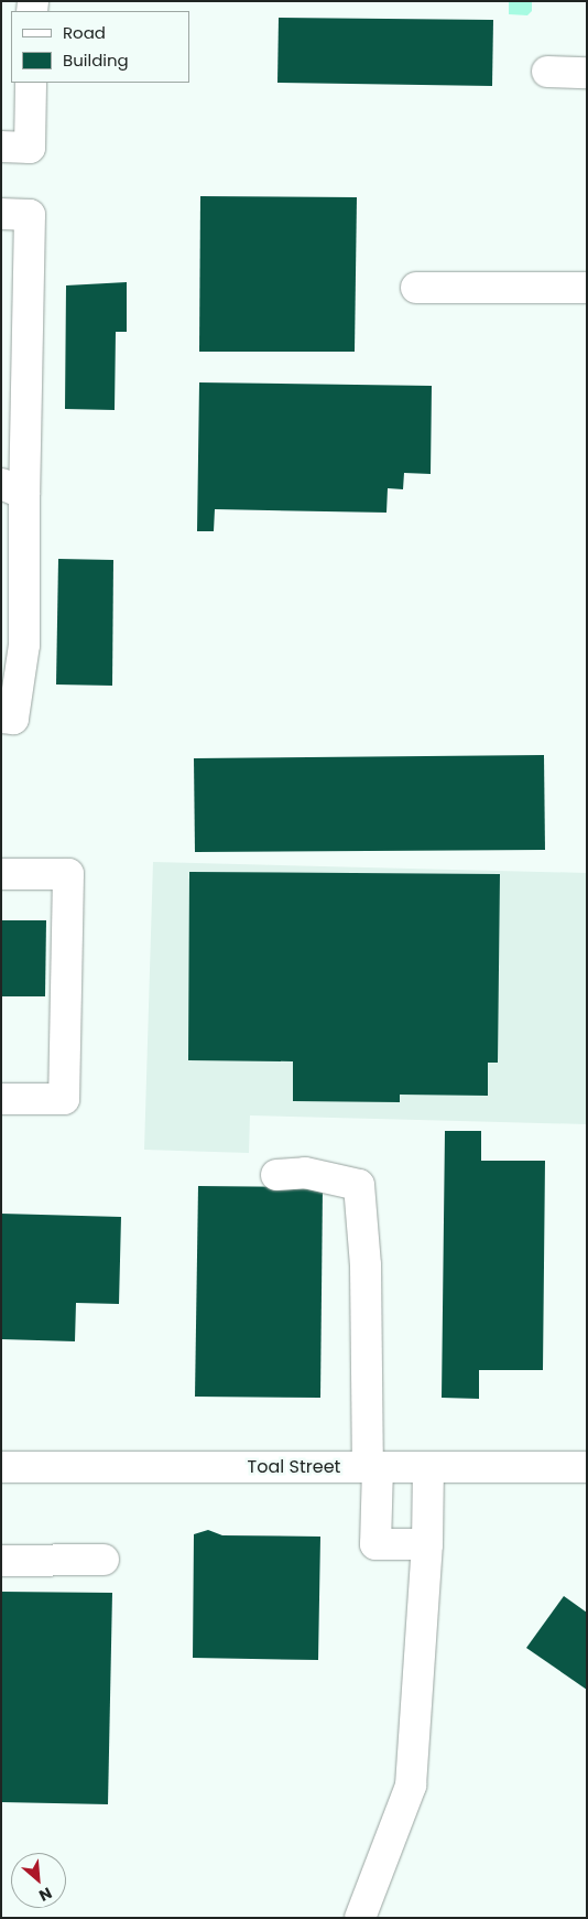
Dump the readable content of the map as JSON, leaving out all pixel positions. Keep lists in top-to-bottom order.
{
  "streets": {
    "street": ["Toal Street"]
  },
  "legend": ["Road", "Building"],
  "north": "bottom right"
}
